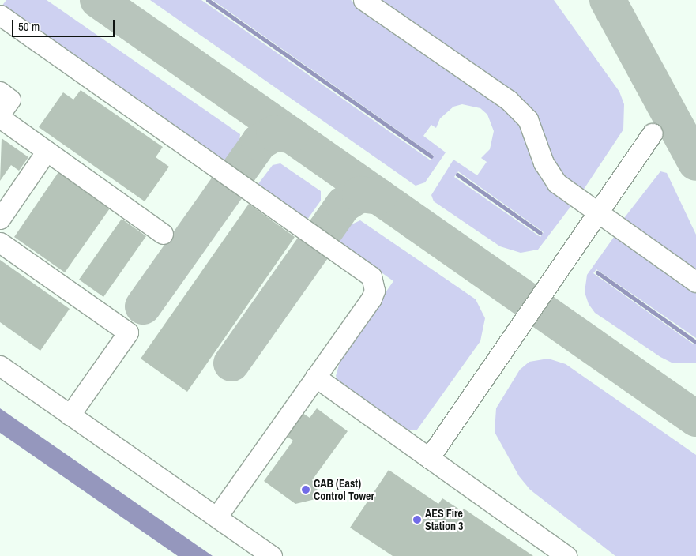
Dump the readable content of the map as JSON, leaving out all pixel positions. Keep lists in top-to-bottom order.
{
  "places": ["CAB (East) Control Tower", "AES Fire Station 3"],
  "scale_bar": "50 m"
}
